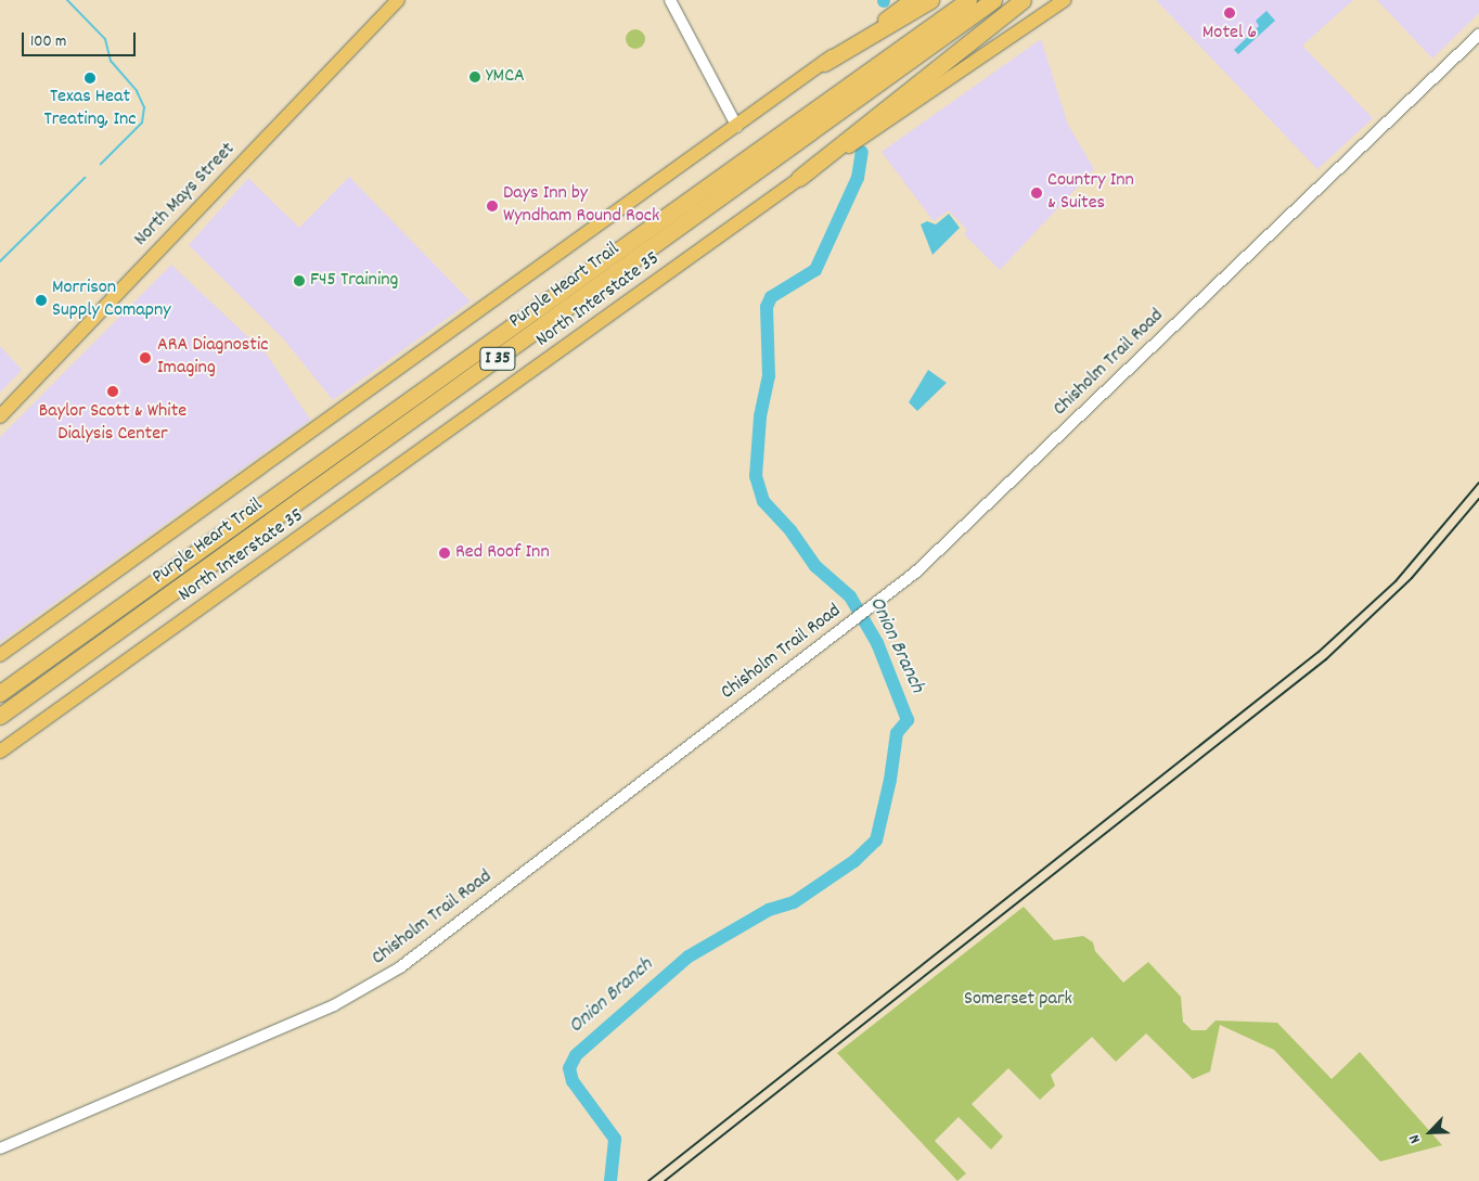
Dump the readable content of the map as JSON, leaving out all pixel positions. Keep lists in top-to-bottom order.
{
  "streets": {
    "highway": ["Purple Heart Trail", "I 35"],
    "main road": ["North Mays Street", "North Interstate 35"],
    "street": ["Chisholm Trail Road"]
  },
  "water": ["Onion Branch"],
  "parks": ["Somerset park"],
  "places": [
    "Motel 6",
    "YMCA",
    "Texas Heat Treating, Inc",
    "Country Inn & Suites",
    "Days Inn by Wyndham Round Rock",
    "F45 Training",
    "Morrison Supply Comapny",
    "ARA Diagnostic Imaging",
    "Baylor Scott & White Dialysis Center",
    "Red Roof Inn"
  ],
  "scale_bar": "100 m",
  "north": "bottom left"
}
